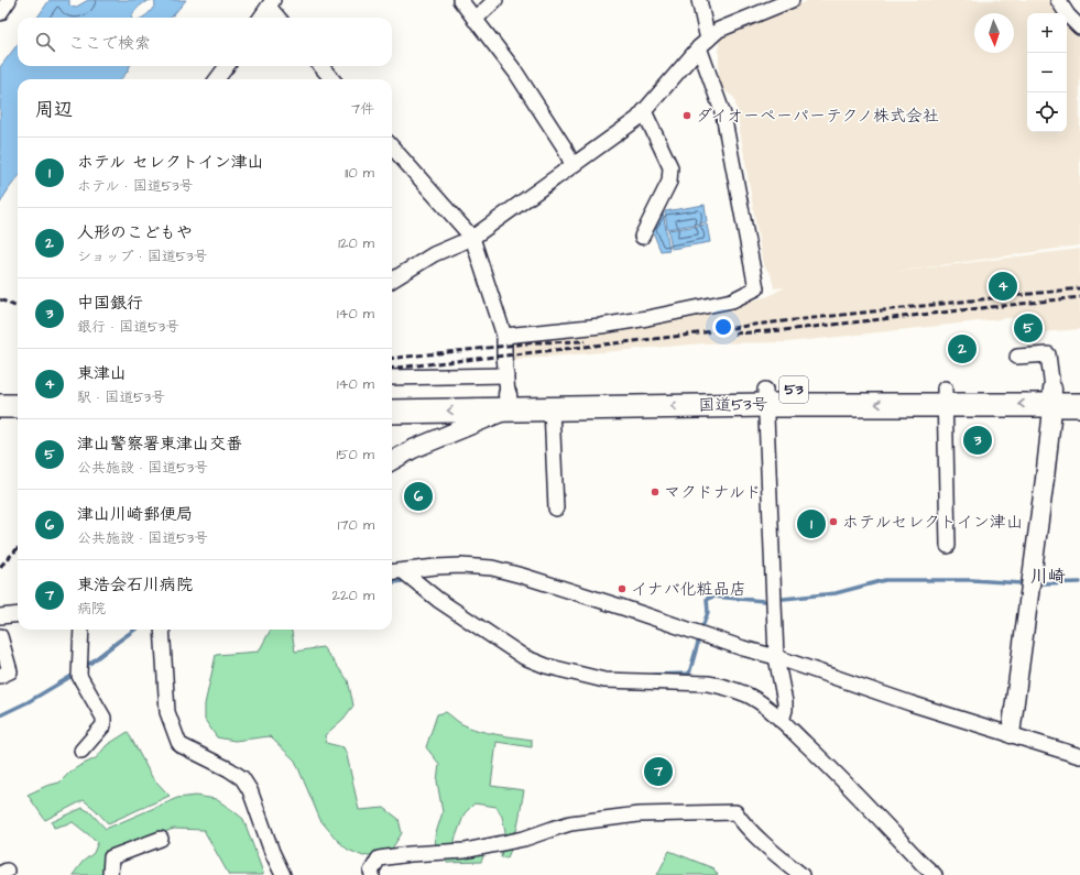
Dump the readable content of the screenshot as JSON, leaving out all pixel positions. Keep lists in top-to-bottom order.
{
  "streets": {
    "highway": ["53", "国道53号"]
  },
  "districts": ["川崎"],
  "places": [
    "ダイオーペーパーテクノ株式会社",
    "マクドナルド",
    "ホテルセレクトイン津山",
    "イナバ化粧品店"
  ],
  "north": "bottom",
  "page": {
    "map_buttons": ["+", "−"],
    "search": "ここで検索",
    "heading": ["周辺", "7件"],
    "list": [
      {
        "mark": "1",
        "name": "ホテル セレクトイン津山",
        "note": "ホテル · 国道53号",
        "value": "110 m"
      },
      {
        "mark": "2",
        "name": "人形のこどもや",
        "note": "ショップ · 国道53号",
        "value": "120 m"
      },
      {
        "mark": "3",
        "name": "中国銀行",
        "note": "銀行 · 国道53号",
        "value": "140 m"
      },
      {
        "mark": "4",
        "name": "東津山",
        "note": "駅 · 国道53号",
        "value": "140 m"
      },
      {
        "mark": "5",
        "name": "津山警察署東津山交番",
        "note": "公共施設 · 国道53号",
        "value": "150 m"
      },
      {
        "mark": "6",
        "name": "津山川崎郵便局",
        "note": "公共施設 · 国道53号",
        "value": "170 m"
      },
      {
        "mark": "7",
        "name": "東浩会石川病院",
        "note": "病院",
        "value": "220 m"
      }
    ],
    "pins": [
      "4",
      "5",
      "2",
      "3",
      "6",
      "1",
      "7"
    ]
  }
}
